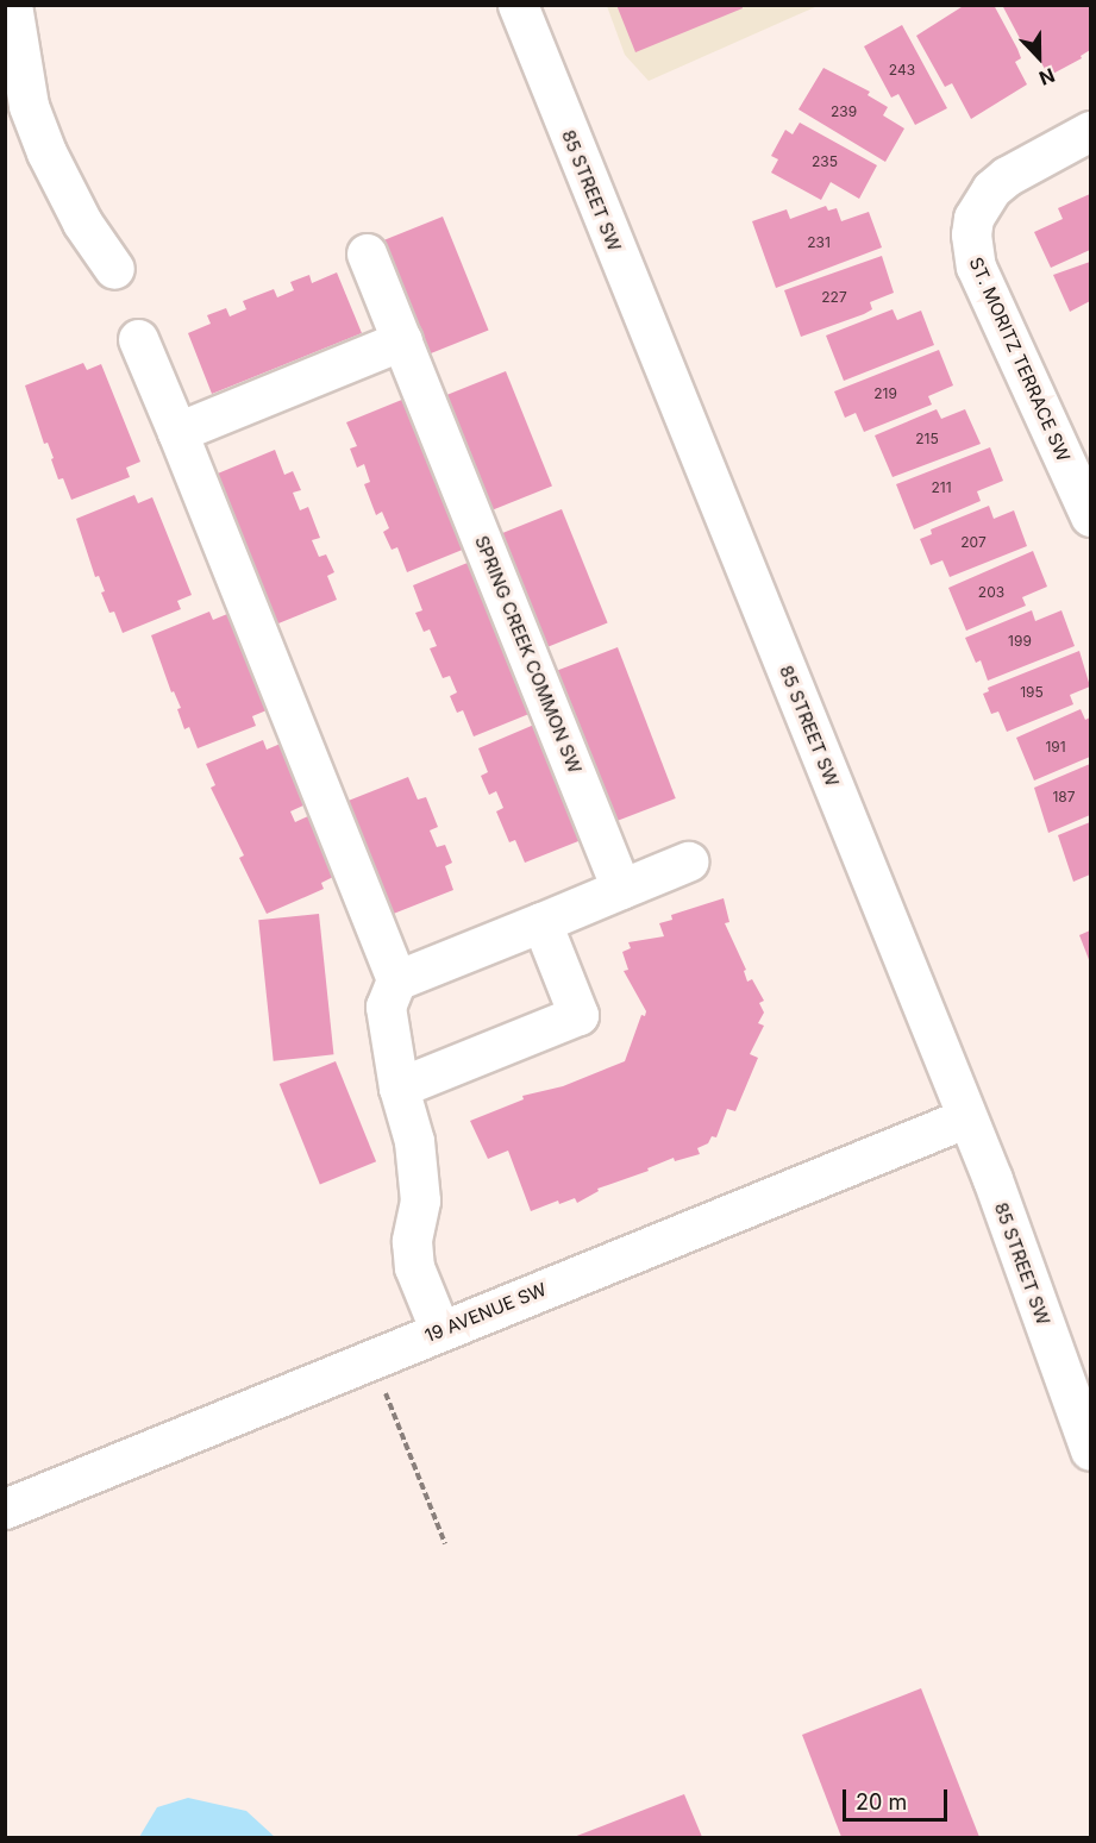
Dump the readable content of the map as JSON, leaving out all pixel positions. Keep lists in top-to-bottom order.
{
  "streets": {
    "street": [
      "85 STREET SW",
      "ST. MORITZ TERRACE SW",
      "SPRING CREEK COMMON SW",
      "19 AVENUE SW"
    ]
  },
  "crossings": [
    ["85 STREET SW", "19 AVENUE SW"]
  ],
  "house_numbers": [
    "243",
    "239",
    "235",
    "231",
    "227",
    "219",
    "215",
    "211",
    "207",
    "203",
    "199",
    "195",
    "191",
    "187"
  ],
  "scale_bar": "20 m",
  "north": "bottom"
}
